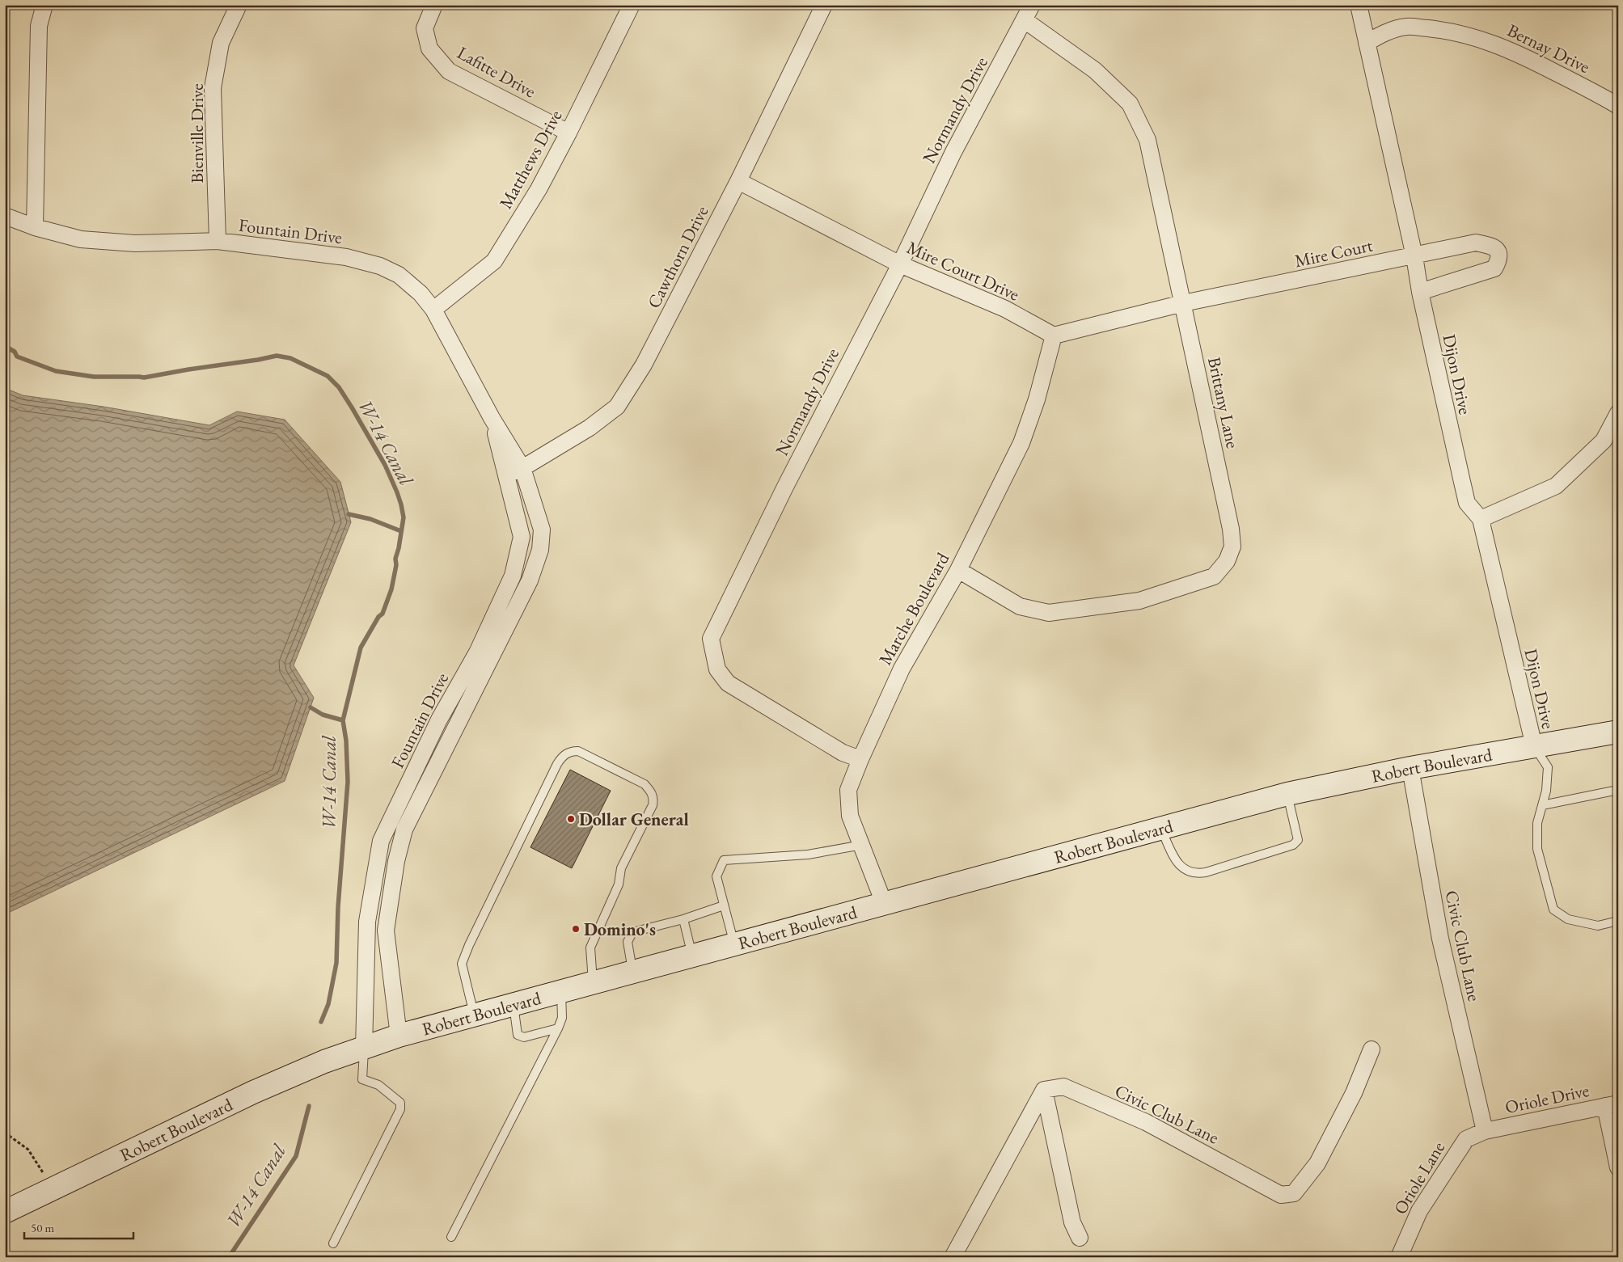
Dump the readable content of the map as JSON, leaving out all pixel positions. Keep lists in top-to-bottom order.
{
  "streets": {
    "main road": ["Robert Boulevard"],
    "street": [
      "Bernay Drive",
      "Lafitte Drive",
      "Normandy Drive",
      "Bienville Drive",
      "Matthews Drive",
      "Fountain Drive",
      "Mire Court",
      "Cawthorn Drive",
      "Mire Court Drive",
      "Dijon Drive",
      "Brittany Lane",
      "Marche Boulevard",
      "Civic Club Lane",
      "Oriole Drive",
      "Oriole Lane"
    ]
  },
  "crossings": [
    ["Bernay Drive", "Dijon Drive"],
    ["Lafitte Drive", "Matthews Drive"],
    ["Normandy Drive", "Mire Court Drive"],
    ["Normandy Drive", "Brittany Lane"],
    ["Normandy Drive", "Marche Boulevard"],
    ["Bienville Drive", "Fountain Drive"],
    ["Matthews Drive", "Fountain Drive"],
    ["Fountain Drive", "Cawthorn Drive"],
    ["Fountain Drive", "Robert Boulevard"],
    ["Mire Court", "Dijon Drive"],
    ["Mire Court", "Brittany Lane"],
    ["Cawthorn Drive", "Mire Court Drive"],
    ["Mire Court Drive", "Marche Boulevard"],
    ["Dijon Drive", "Robert Boulevard"],
    ["Brittany Lane", "Marche Boulevard"],
    ["Marche Boulevard", "Robert Boulevard"],
    ["Robert Boulevard", "Civic Club Lane"],
    ["Civic Club Lane", "Oriole Drive"],
    ["Civic Club Lane", "Oriole Lane"],
    ["Oriole Drive", "Oriole Lane"]
  ],
  "water": ["W-14 Canal"],
  "places": ["Dollar General", "Domino's"],
  "scale_bar": "50 m"
}
